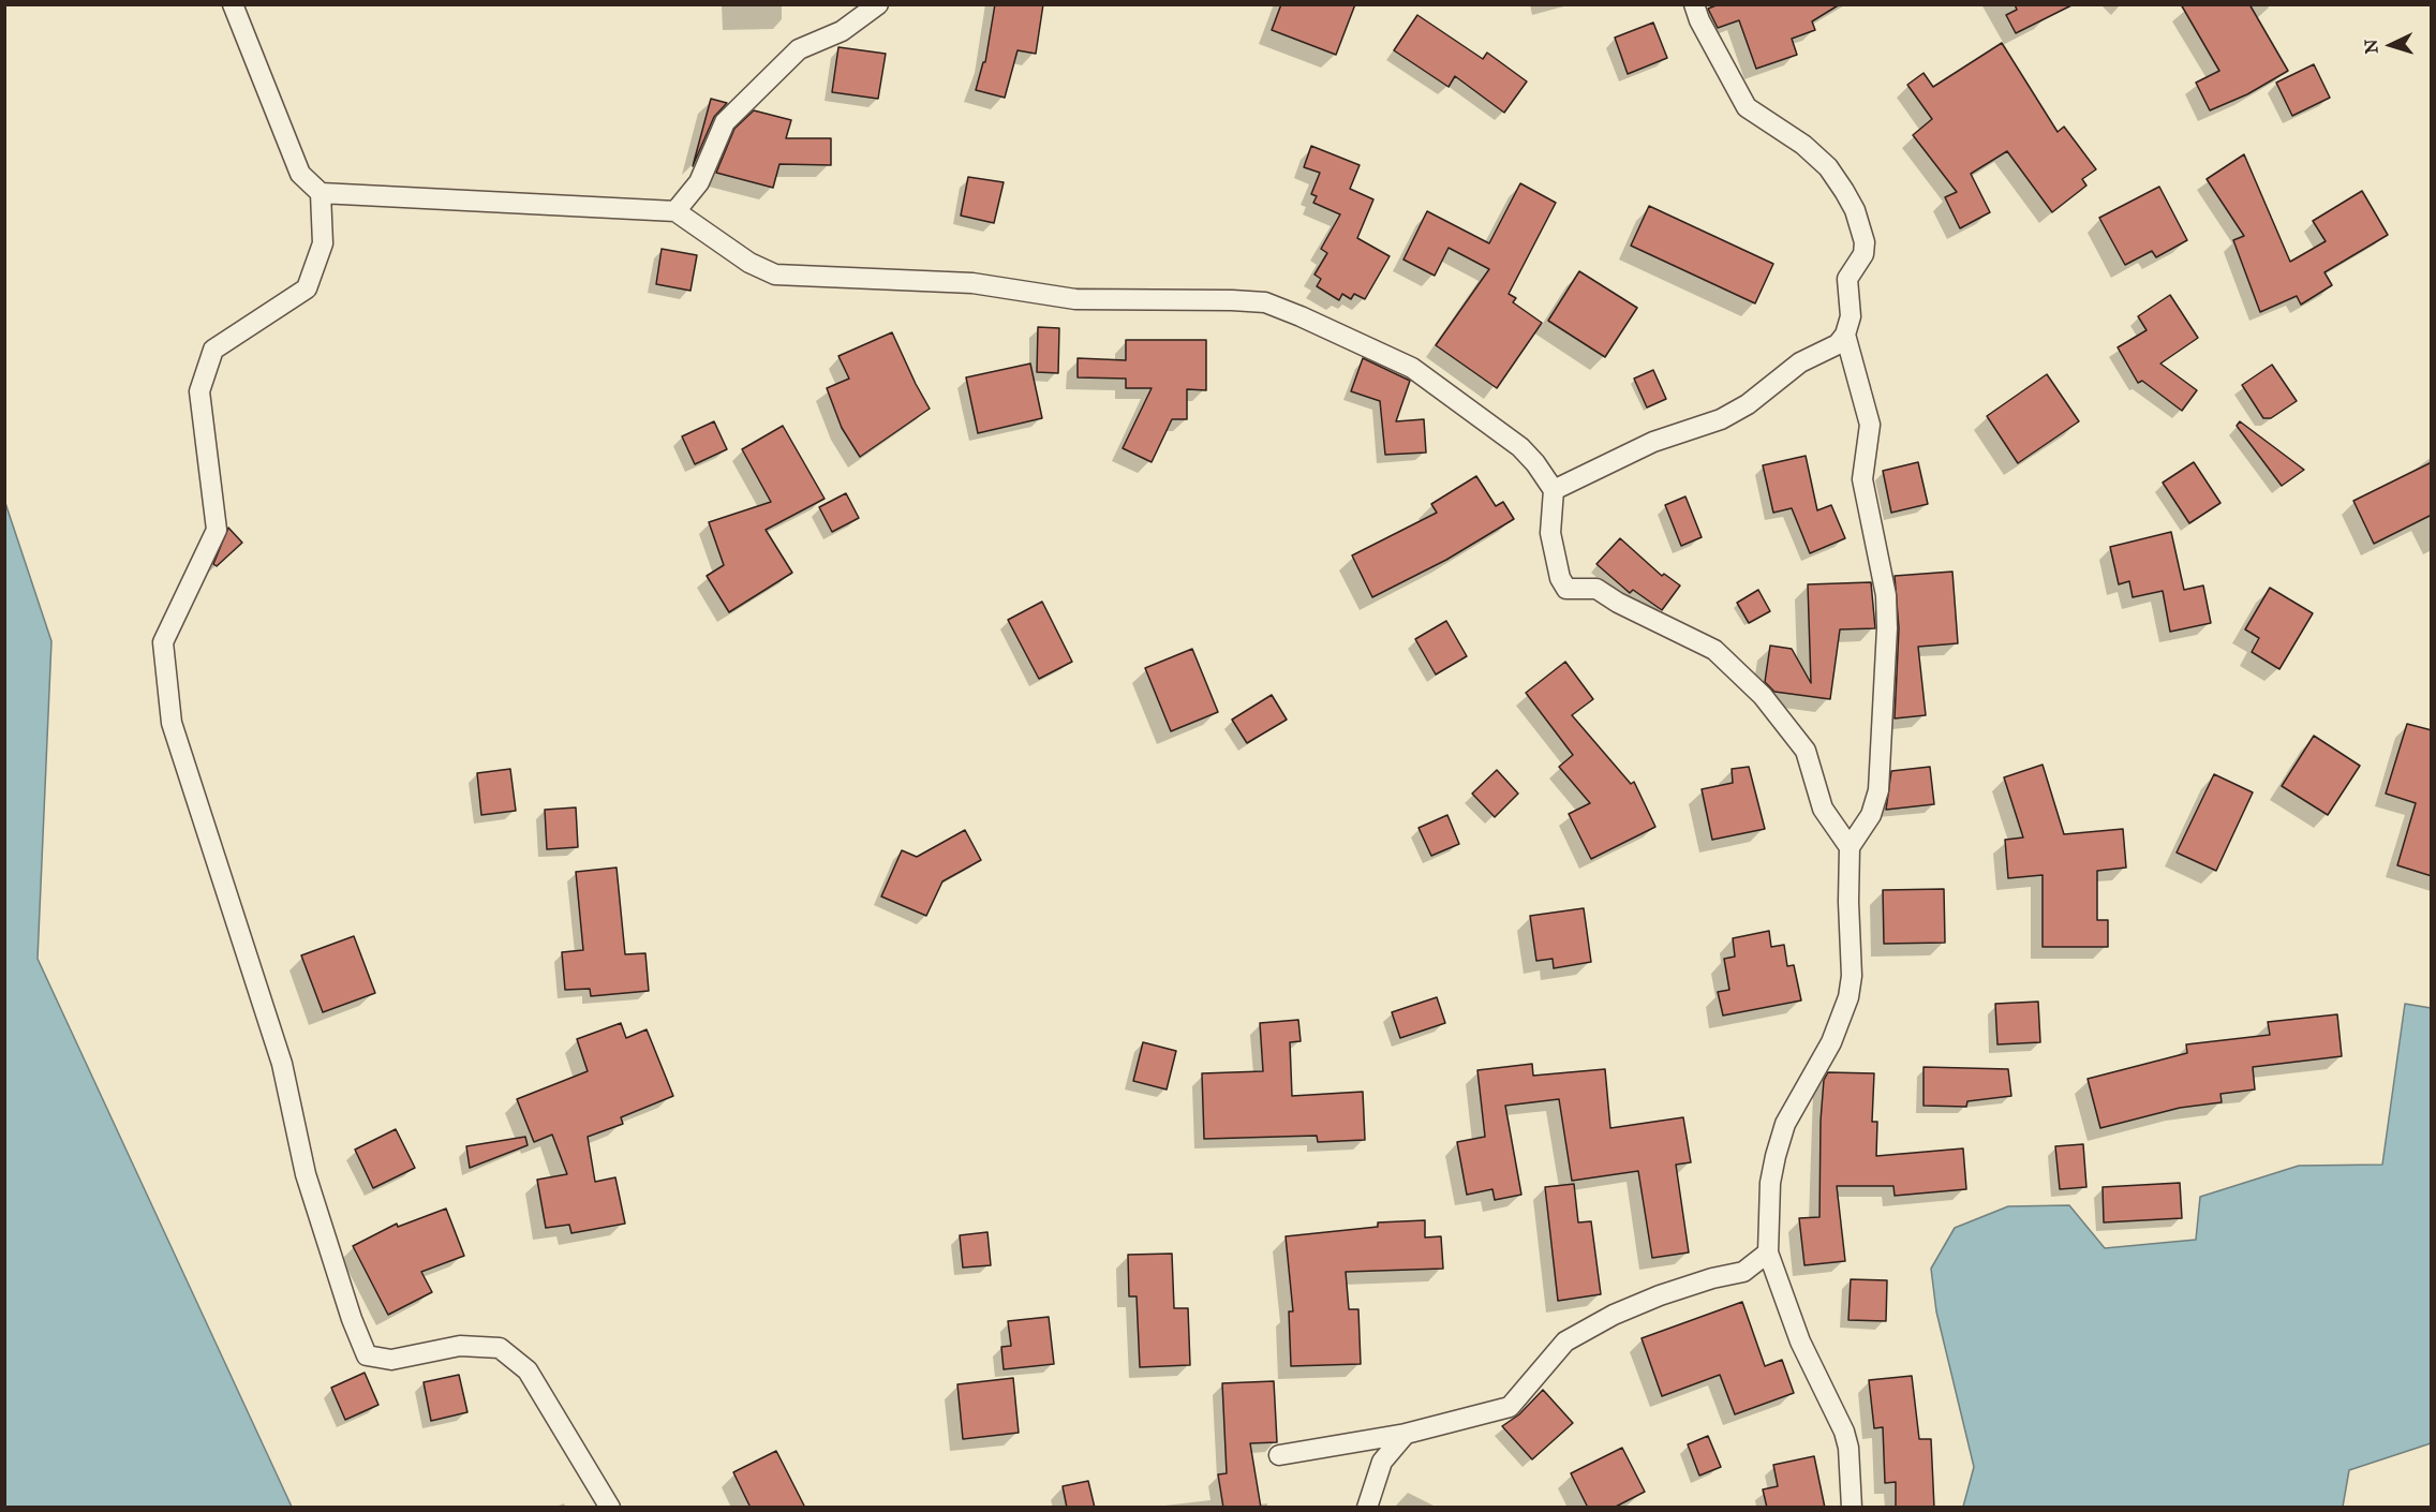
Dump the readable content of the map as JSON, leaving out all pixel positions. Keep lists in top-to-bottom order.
{
  "north": "left"
}
